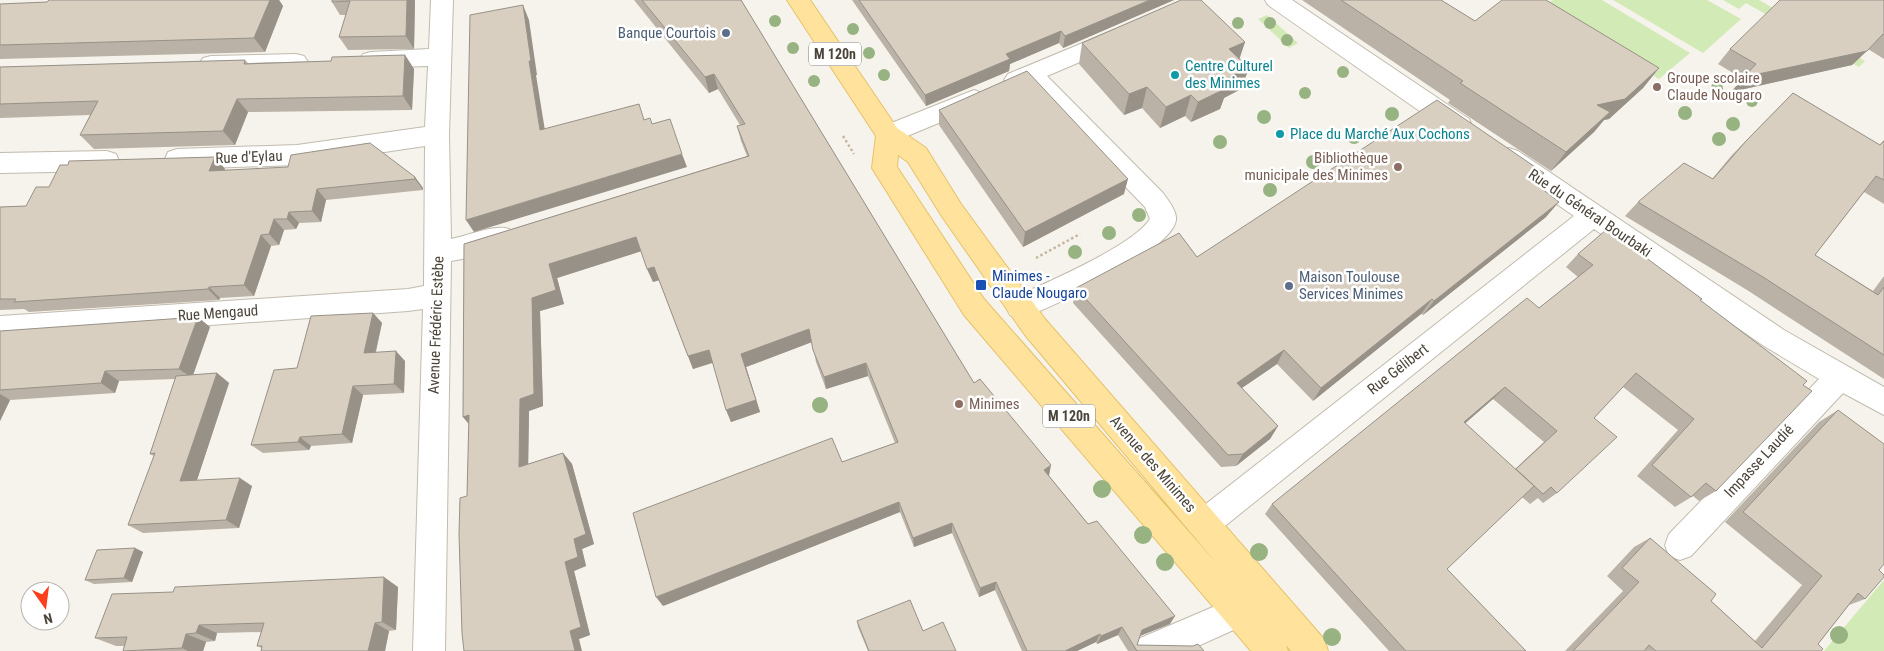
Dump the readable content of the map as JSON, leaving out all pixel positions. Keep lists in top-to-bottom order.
{
  "streets": {
    "main road": ["M 120n", "Avenue des Minimes"],
    "street": [
      "Rue d'Eylau",
      "Rue du Général Bourbaki",
      "Rue Mengaud",
      "Avenue Frédéric Estèbe",
      "Rue Gélibert",
      "Impasse Laudié"
    ]
  },
  "crossings": [
    ["Rue d'Eylau", "Avenue Frédéric Estèbe"],
    ["Rue du Général Bourbaki", "Rue Gélibert"],
    ["Rue du Général Bourbaki", "Impasse Laudié"],
    ["Rue Mengaud", "Avenue Frédéric Estèbe"],
    ["Rue Gélibert", "Avenue des Minimes"]
  ],
  "places": {
    "other": [
      "Banque Courtois",
      "Centre Culturel des Minimes",
      "Groupe scolaire Claude Nougaro",
      "Place du Marché Aux Cochons",
      "Bibliothèque municipale des Minimes",
      "Maison Toulouse Services Minimes",
      "Minimes"
    ],
    "transit": ["Minimes - Claude Nougaro"]
  },
  "north": "bottom"
}
